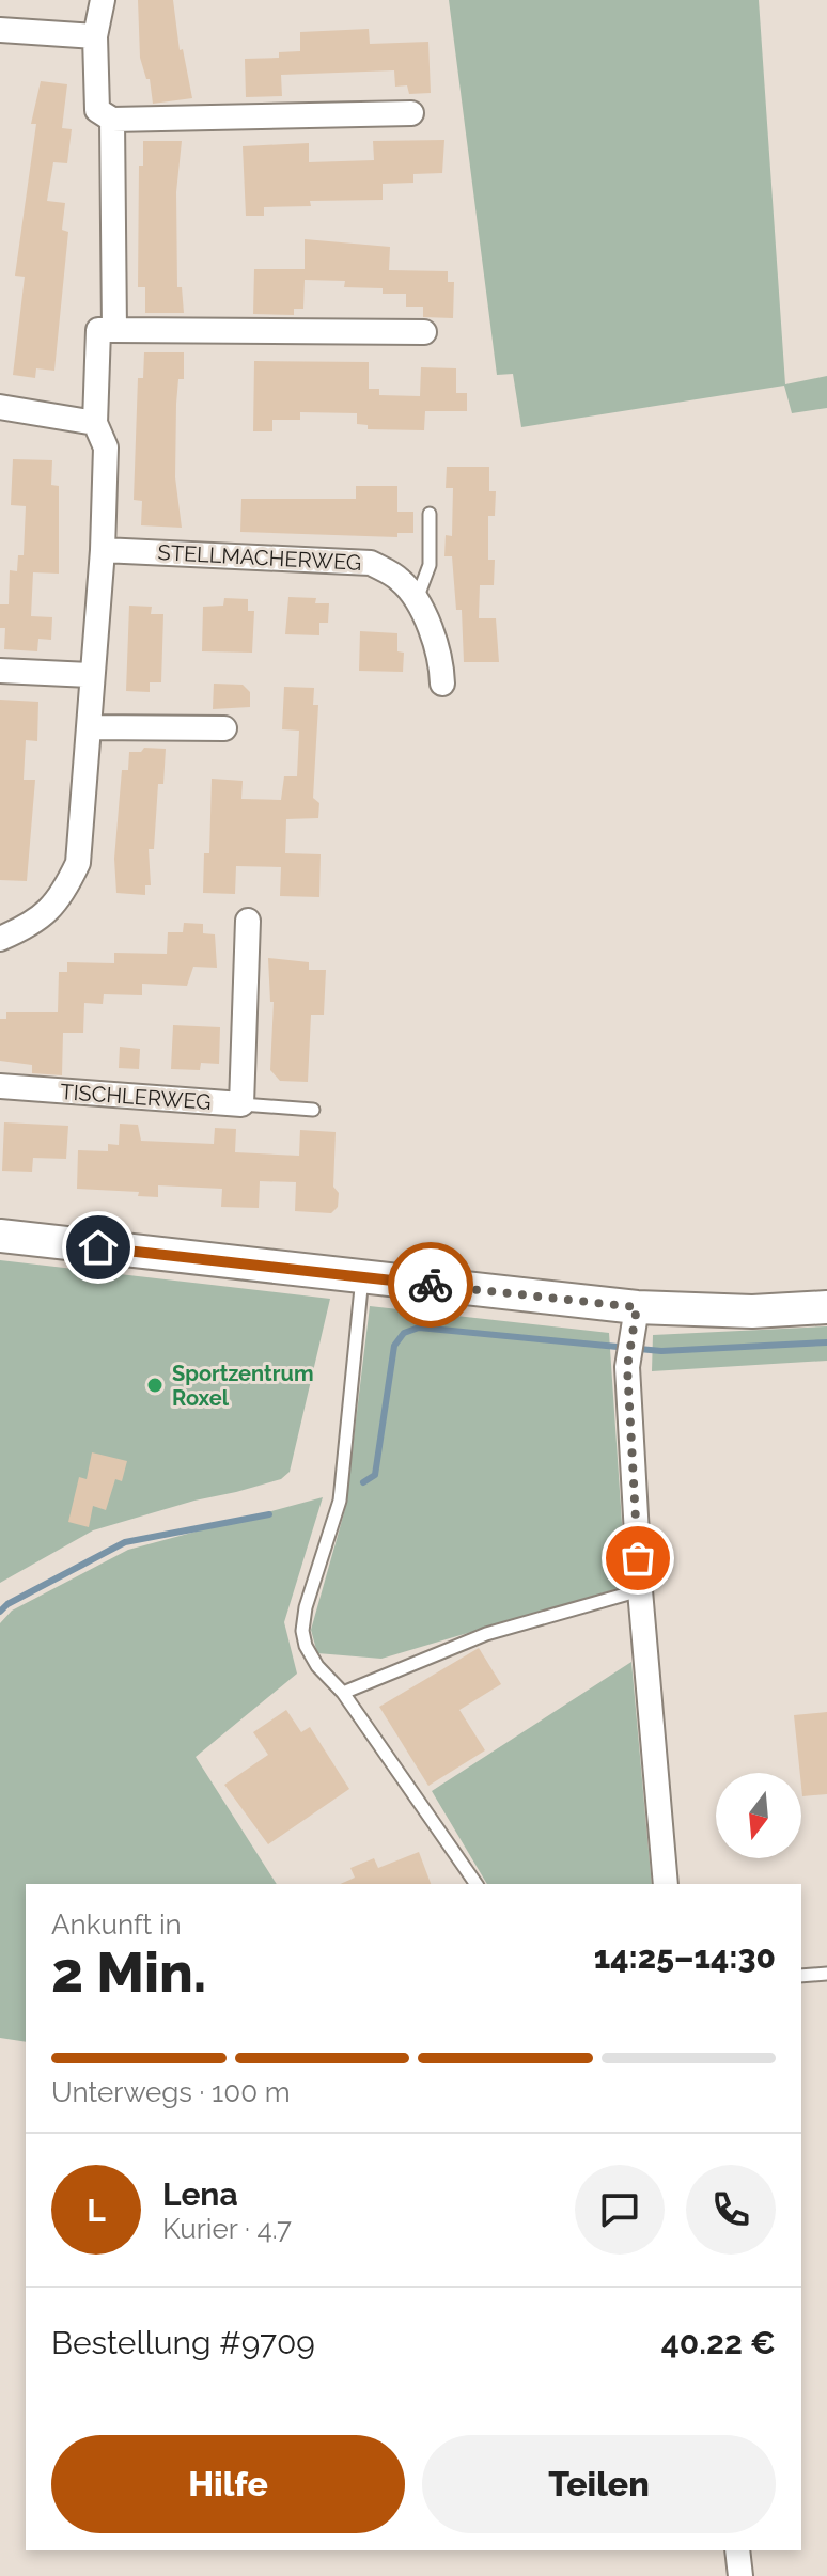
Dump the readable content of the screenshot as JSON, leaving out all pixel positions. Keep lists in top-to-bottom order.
{
  "streets": {
    "street": ["STELLMACHERWEG", "TISCHLERWEG"]
  },
  "places": ["Sportzentrum Roxel"],
  "north": "bottom",
  "page": {
    "heading": ["2 Min.", "Ankunft in", "14:25–14:30"],
    "panel": [
      "Lena",
      "Kurier · 4.7",
      "Bestellung #9709",
      "40.22 €"
    ],
    "bar": "Unterwegs · 100 m",
    "round": "L",
    "buttons": ["Hilfe", "Teilen"]
  }
}
